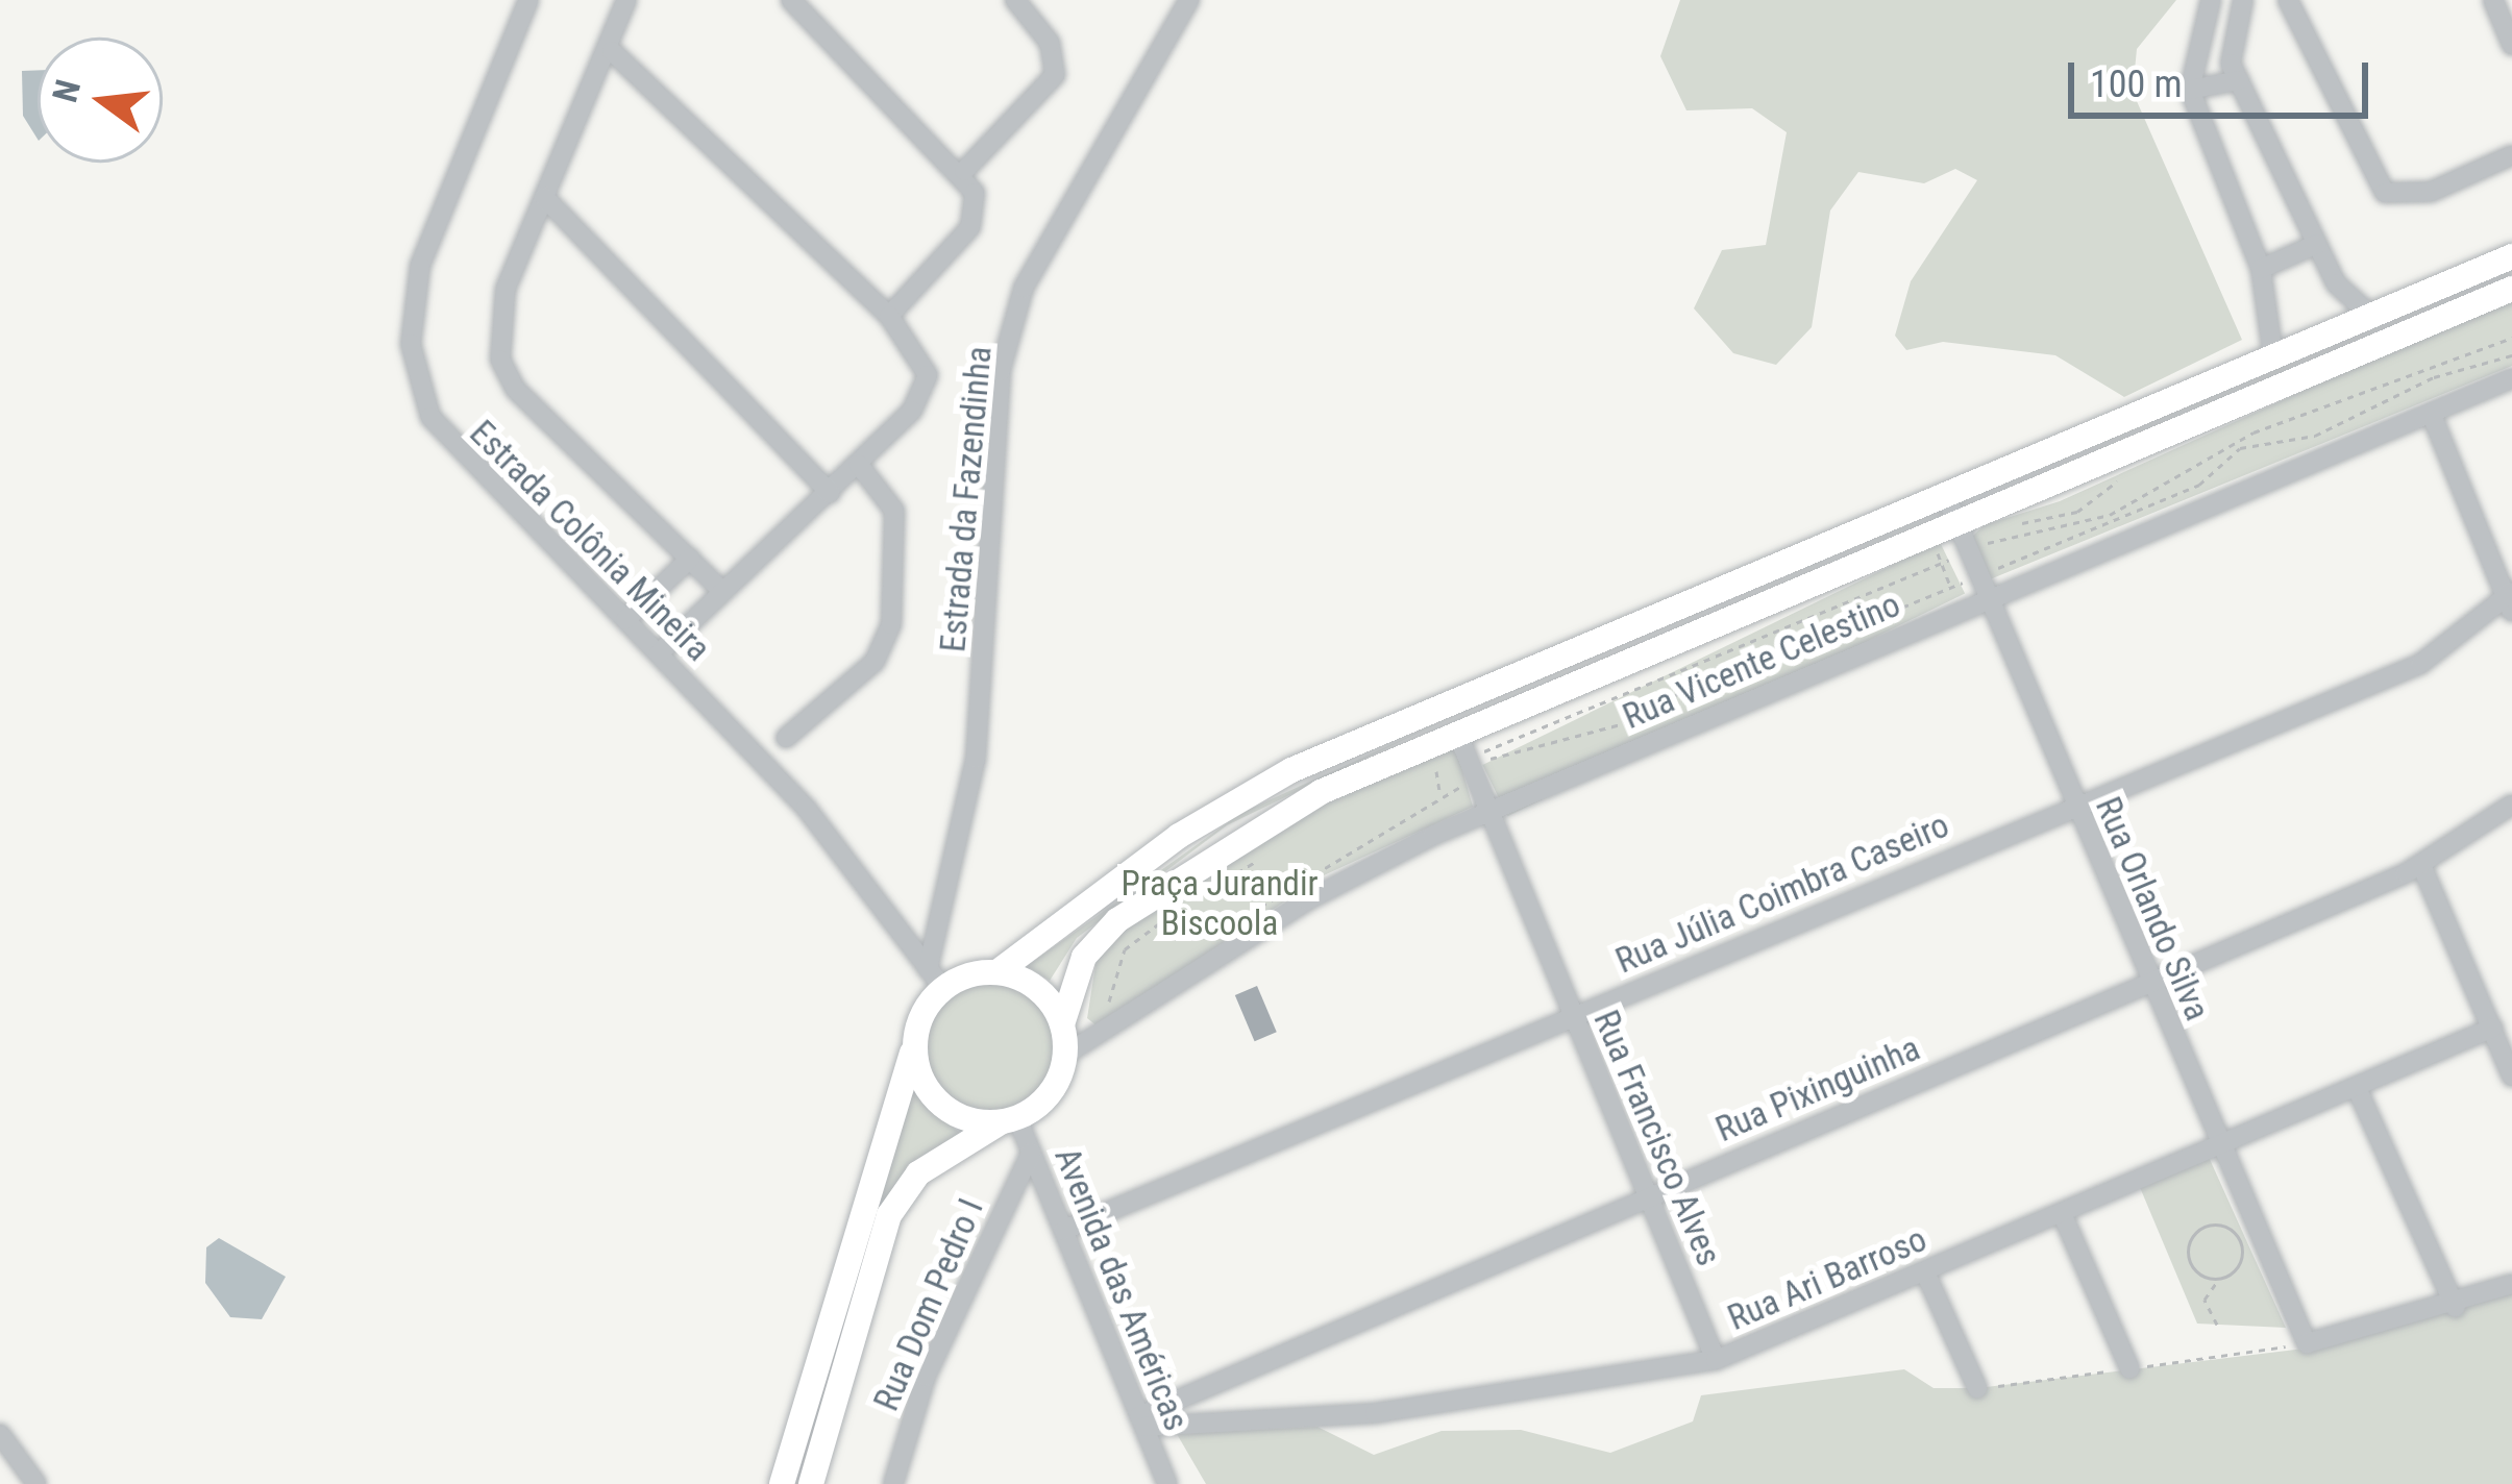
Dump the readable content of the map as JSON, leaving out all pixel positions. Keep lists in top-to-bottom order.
{
  "streets": {
    "street": [
      "Estrada da Fazendinha",
      "Estrada Colônia Mineira",
      "Rua Vicente Celestino",
      "Rua Júlia Coimbra Caseiro",
      "Rua Orlando Silva",
      "Rua Pixinguinha",
      "Rua Francisco Alves",
      "Rua Ari Barroso",
      "Avenida das Américas",
      "Rua Dom Pedro I"
    ]
  },
  "crossings": [
    ["Estrada da Fazendinha", "Estrada Colônia Mineira"],
    ["Estrada da Fazendinha", "Rua Vicente Celestino"],
    ["Estrada da Fazendinha", "Avenida das Américas"],
    ["Estrada Colônia Mineira", "Rua Vicente Celestino"],
    ["Estrada Colônia Mineira", "Avenida das Américas"],
    ["Rua Vicente Celestino", "Rua Orlando Silva"],
    ["Rua Vicente Celestino", "Rua Francisco Alves"],
    ["Rua Vicente Celestino", "Avenida das Américas"],
    ["Rua Júlia Coimbra Caseiro", "Rua Orlando Silva"],
    ["Rua Júlia Coimbra Caseiro", "Rua Francisco Alves"],
    ["Rua Júlia Coimbra Caseiro", "Avenida das Américas"],
    ["Rua Orlando Silva", "Rua Pixinguinha"],
    ["Rua Orlando Silva", "Rua Ari Barroso"],
    ["Rua Pixinguinha", "Rua Francisco Alves"],
    ["Rua Pixinguinha", "Rua Ari Barroso"],
    ["Rua Pixinguinha", "Avenida das Américas"],
    ["Rua Francisco Alves", "Rua Ari Barroso"],
    ["Rua Ari Barroso", "Avenida das Américas"],
    ["Avenida das Américas", "Rua Dom Pedro I"]
  ],
  "parks": ["Praça Jurandir Biscoola"],
  "scale_bar": "100 m",
  "north": "left"
}
